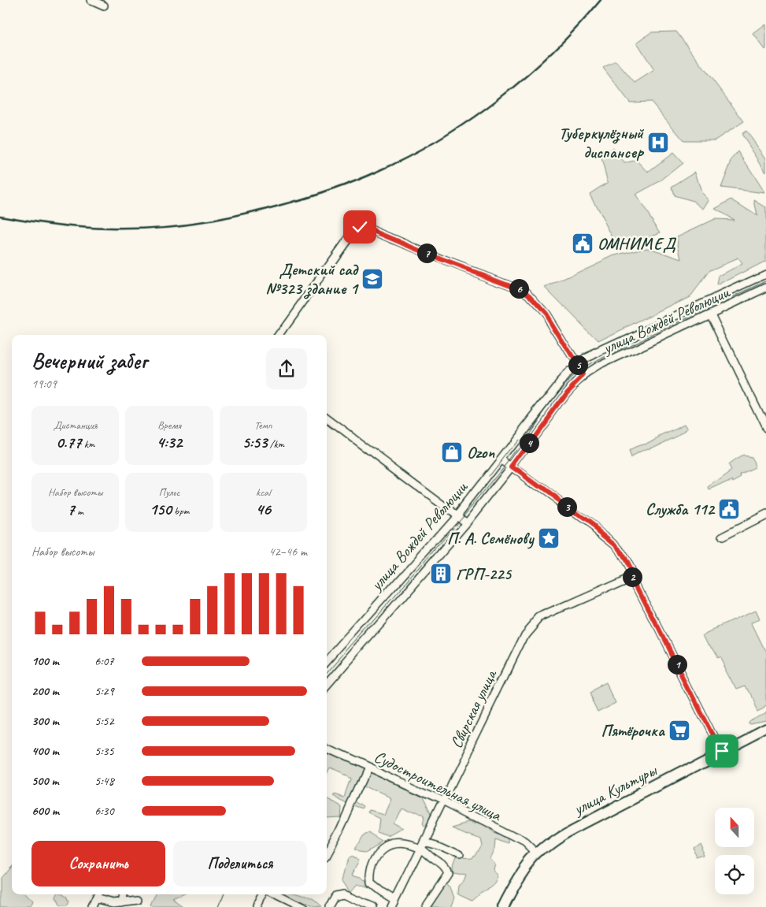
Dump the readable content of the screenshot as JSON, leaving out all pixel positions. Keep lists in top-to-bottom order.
{
  "streets": {
    "main road": ["улица Культуры"],
    "street": ["улица Вождей Революции", "Свирская улица", "Судостроительная улица"]
  },
  "crossings": [
    ["Свирская улица", "Судостроительная улица"],
    ["Судостроительная улица", "улица Культуры"]
  ],
  "places": {
    "hospital": ["Туберкулёзный диспансер"],
    "public building": ["ОМНИМЕД", "Служба 112"],
    "school or university": ["Детский сад №323 здание 1"],
    "shop": ["Ozon"],
    "place": ["П. А. Семёнову"],
    "building": ["ГРП-225"],
    "supermarket": ["Пятёрочка"]
  },
  "north": "top",
  "page": {
    "pins": [
      "7",
      "6",
      "5",
      "4",
      "3",
      "2",
      "1"
    ],
    "heading": ["Вечерний забег", "19:09"],
    "stats": [
      ["Дистанция", "0.77 km"],
      ["Время", "4:32"],
      ["Темп", "5:53 /km"],
      ["Набор высоты", "7 m"],
      ["Пульс", "150 bpm"],
      ["kcal", "46"]
    ],
    "chart": ["Набор высоты", "42–46 m"],
    "list": [
      {
        "name": "100 m",
        "note": "6:07"
      },
      {
        "name": "200 m",
        "note": "5:29"
      },
      {
        "name": "300 m",
        "note": "5:52"
      },
      {
        "name": "400 m",
        "note": "5:35"
      },
      {
        "name": "500 m",
        "note": "5:48"
      },
      {
        "name": "600 m",
        "note": "6:30"
      }
    ],
    "buttons": ["Сохранить", "Поделиться"]
  }
}
